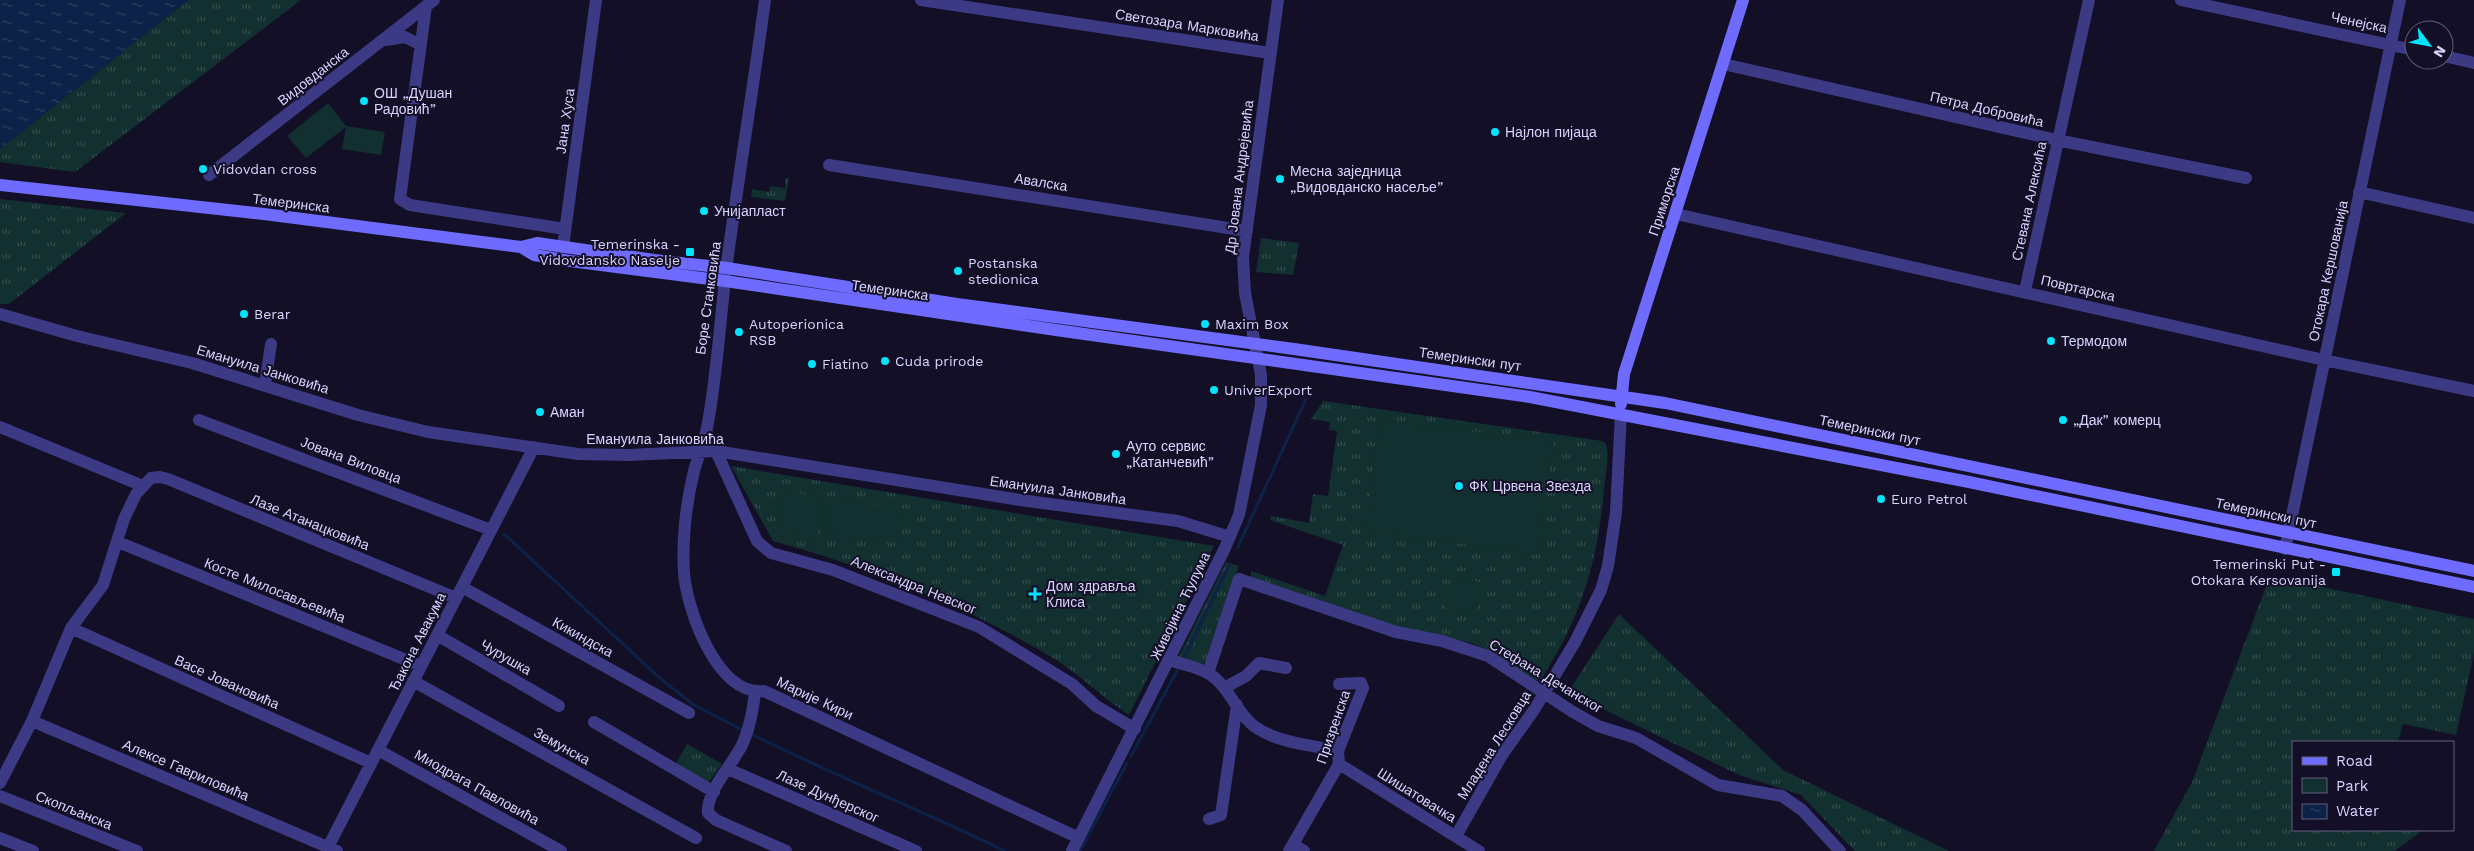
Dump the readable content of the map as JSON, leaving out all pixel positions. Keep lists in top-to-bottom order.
{
  "streets": {
    "main road": ["Приморска", "Темеринска", "Темерински пут"],
    "street": [
      "Ченејска",
      "Светозара Марковића",
      "Видовданска",
      "Петра Добровића",
      "Јана Хуса",
      "Др Јована Андрејевића",
      "Авалска",
      "Стевана Алексића",
      "Отокара Кершованија",
      "Повртарска",
      "Боре Станковића",
      "Емануила Јанковића",
      "Јована Виловца",
      "Лазе Атанацковића",
      "Александра Невског",
      "Косте Милосављевића",
      "Живојина Ћулума",
      "Кикиндска",
      "Ђакона Авакума",
      "Чурушка",
      "Стефана Дечанског",
      "Васе Јовановића",
      "Марије Кири",
      "Призренска",
      "Младена Лесковца",
      "Земунска",
      "Алексе Гавриловића",
      "Миодрага Павловића",
      "Шишатовачка",
      "Лазе Дунђерског",
      "Скопљанска"
    ]
  },
  "crossings": [
    ["Ченејска", "Отокара Кершованија"],
    ["Светозара Марковића", "Др Јована Андрејевића"],
    ["Петра Добровића", "Приморска"],
    ["Петра Добровића", "Стевана Алексића"],
    ["Јана Хуса", "Темеринска"],
    ["Др Јована Андрејевића", "Авалска"],
    ["Др Јована Андрејевића", "Темеринска"],
    ["Др Јована Андрејевића", "Темерински пут"],
    ["Др Јована Андрејевића", "Живојина Ћулума"],
    ["Приморска", "Повртарска"],
    ["Приморска", "Темерински пут"],
    ["Приморска", "Младена Лесковца"],
    ["Стевана Алексића", "Повртарска"],
    ["Темеринска", "Боре Станковића"],
    ["Темеринска", "Темерински пут"],
    ["Темеринска", "Живојина Ћулума"],
    ["Отокара Кершованија", "Повртарска"],
    ["Отокара Кершованија", "Темерински пут"],
    ["Боре Станковића", "Емануила Јанковића"],
    ["Боре Станковића", "Марије Кири"],
    ["Темерински пут", "Живојина Ћулума"],
    ["Темерински пут", "Младена Лесковца"],
    ["Емануила Јанковића", "Александра Невског"],
    ["Емануила Јанковића", "Живојина Ћулума"],
    ["Емануила Јанковића", "Ђакона Авакума"],
    ["Емануила Јанковића", "Марије Кири"],
    ["Јована Виловца", "Ђакона Авакума"],
    ["Лазе Атанацковића", "Кикиндска"],
    ["Лазе Атанацковића", "Ђакона Авакума"],
    ["Александра Невског", "Живојина Ћулума"],
    ["Косте Милосављевића", "Ђакона Авакума"],
    ["Живојина Ћулума", "Марије Кири"],
    ["Кикиндска", "Ђакона Авакума"],
    ["Ђакона Авакума", "Чурушка"],
    ["Ђакона Авакума", "Васе Јовановића"],
    ["Ђакона Авакума", "Земунска"],
    ["Ђакона Авакума", "Алексе Гавриловића"],
    ["Ђакона Авакума", "Миодрага Павловића"],
    ["Стефана Дечанског", "Младена Лесковца"],
    ["Стефана Дечанског", "Шишатовачка"],
    ["Призренска", "Шишатовачка"],
    ["Младена Лесковца", "Шишатовачка"]
  ],
  "places": {
    "other": [
      "ОШ „Душан Радовић”",
      "Најлон пијаца",
      "Vidovdan cross",
      "Месна заједница „Видовданско насеље”",
      "Унијапласт",
      "Postanska stedionica",
      "Berar",
      "Maxim Box",
      "Autoperionica RSB",
      "Термодом",
      "Cuda prirode",
      "Fiatino",
      "UniverExport",
      "Аман",
      "„Дак” комерц",
      "Ауто сервис „Катанчевић”",
      "ФК Црвена Звезда",
      "Euro Petrol"
    ],
    "transit": ["Temerinska - Vidovdansko Naselje", "Temerinski Put - Otokara Kersovanija"],
    "health": ["Дом здравља Клиса"]
  },
  "legend": ["Road", "Park", "Water"],
  "north": "bottom right"
}
